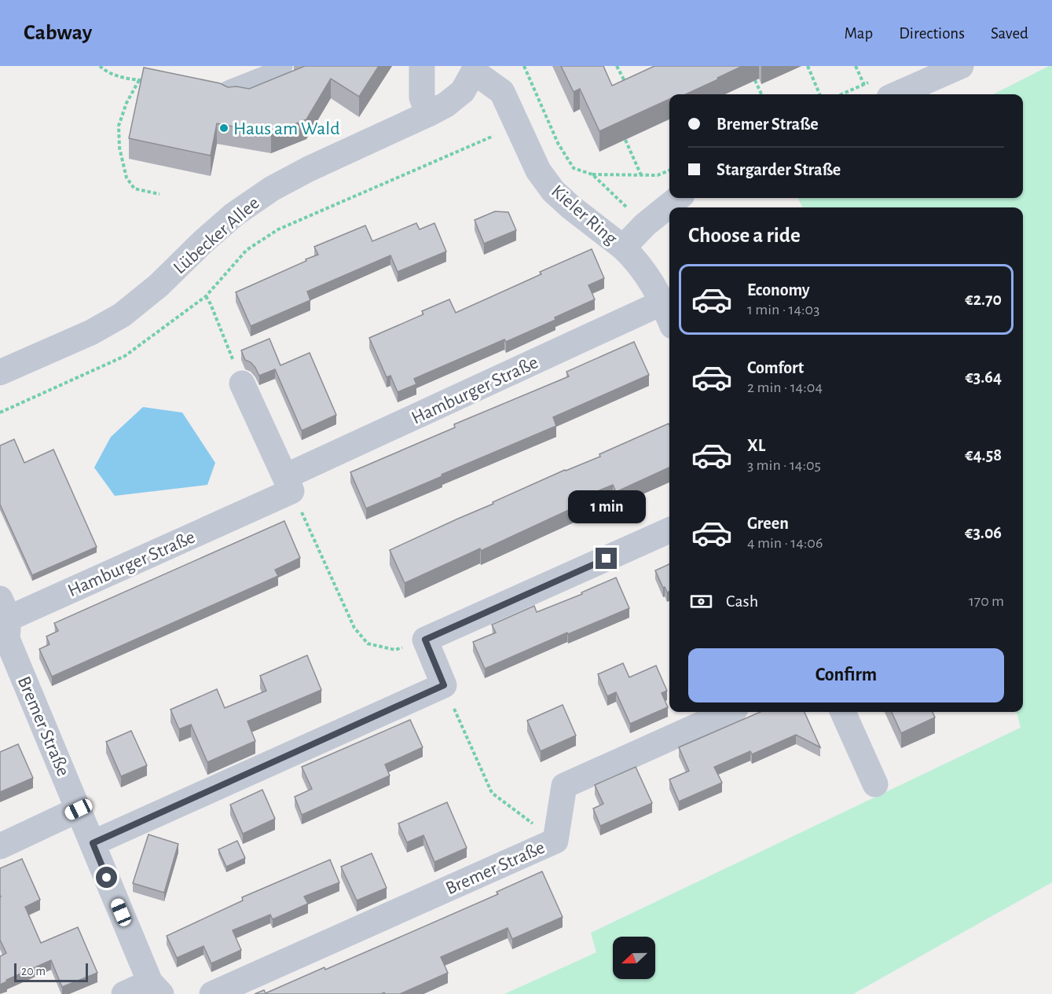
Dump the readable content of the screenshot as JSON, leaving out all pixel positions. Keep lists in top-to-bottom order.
{
  "streets": {
    "street": [
      "Kieler Ring",
      "Lübecker Allee",
      "Hamburger Straße",
      "Bremer Straße"
    ]
  },
  "crossings": [
    ["Kieler Ring", "Lübecker Allee"],
    ["Hamburger Straße", "Bremer Straße"]
  ],
  "places": ["Haus am Wald"],
  "scale_bar": "20 m",
  "north": "left",
  "page": {
    "header": "Cabway",
    "nav": ["Map", "Directions", "Saved"],
    "banner": ["Bremer Straße", "Stargarder Straße"],
    "heading": "Choose a ride",
    "list": [
      {
        "name": "Economy",
        "note": "1 min · 14:03",
        "value": "€2.70"
      },
      {
        "name": "Comfort",
        "note": "2 min · 14:04",
        "value": "€3.64"
      },
      {
        "name": "XL",
        "note": "3 min · 14:05",
        "value": "€4.58"
      },
      {
        "name": "Green",
        "note": "4 min · 14:06",
        "value": "€3.06"
      }
    ],
    "bubble": "1 min",
    "pay": ["Cash", "170 m"],
    "buttons": "Confirm",
    "scale": "20 m"
  }
}
